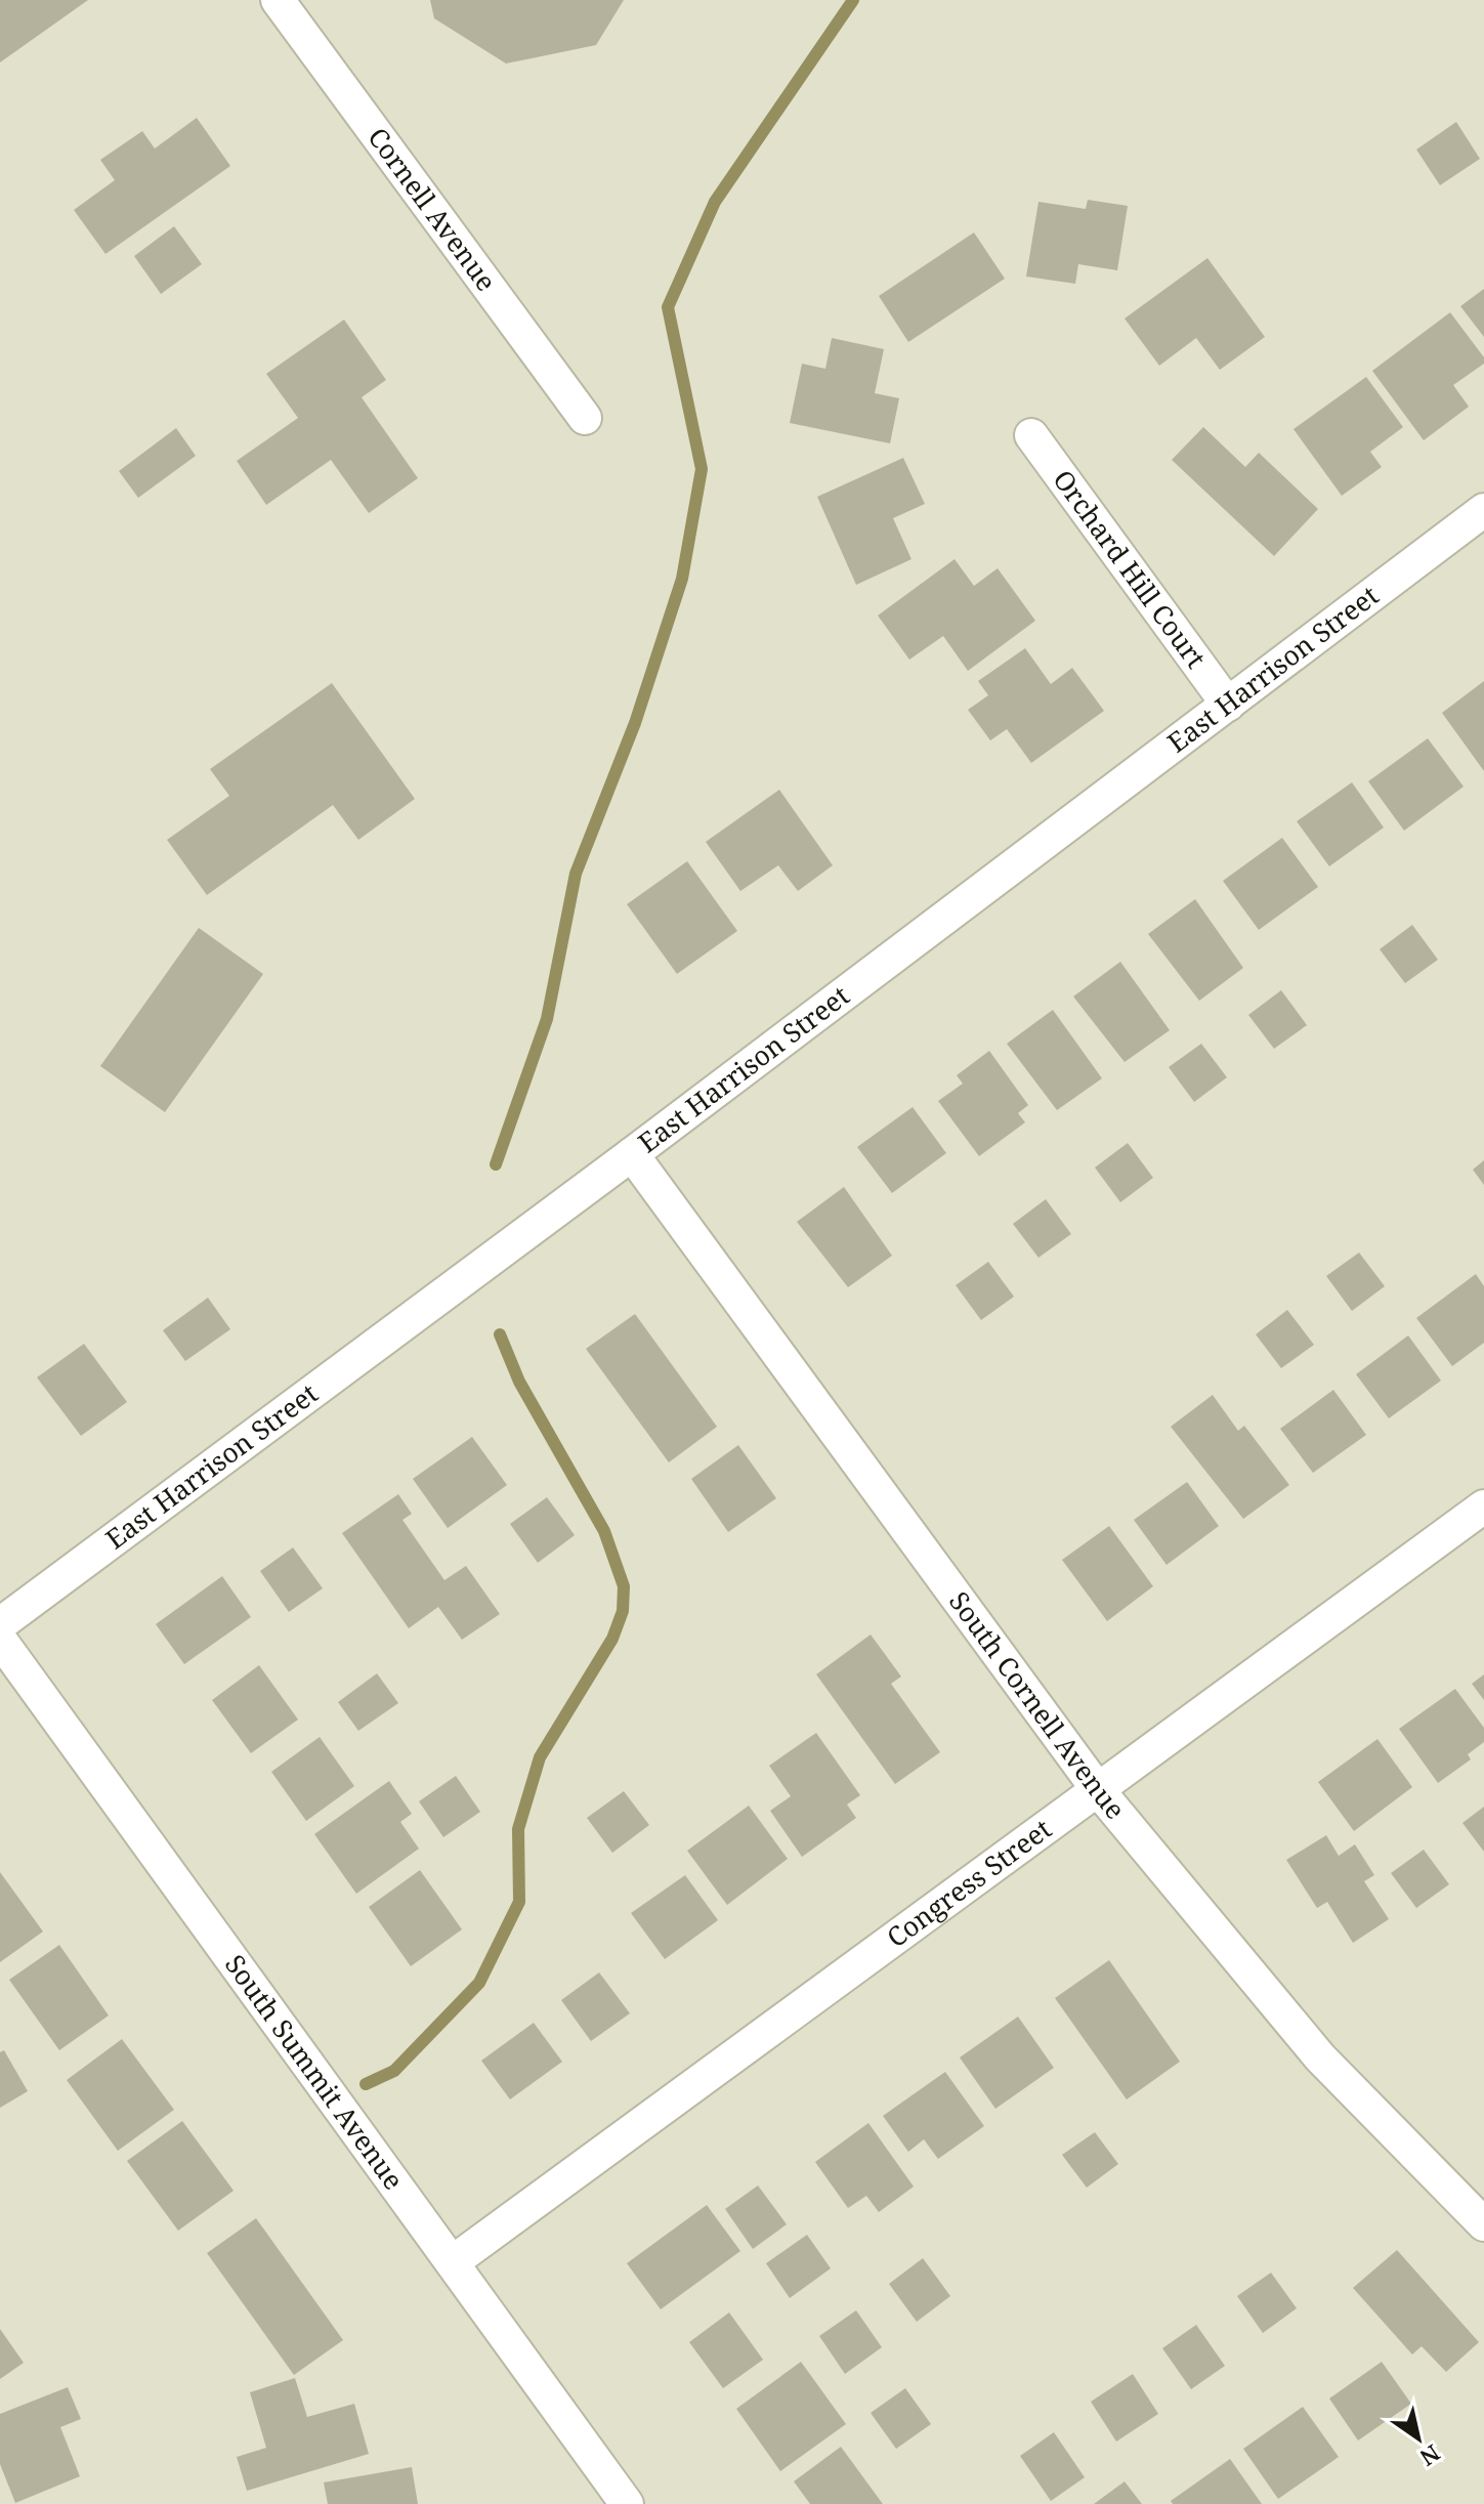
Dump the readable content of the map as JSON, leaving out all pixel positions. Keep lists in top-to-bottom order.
{
  "streets": {
    "street": [
      "Cornell Avenue",
      "Orchard Hill Court",
      "East Harrison Street",
      "South Cornell Avenue",
      "Congress Street",
      "South Summit Avenue"
    ]
  },
  "crossings": [
    ["Orchard Hill Court", "East Harrison Street"],
    ["East Harrison Street", "South Cornell Avenue"],
    ["South Cornell Avenue", "Congress Street"],
    ["Congress Street", "South Summit Avenue"]
  ],
  "north": "bottom right"
}
